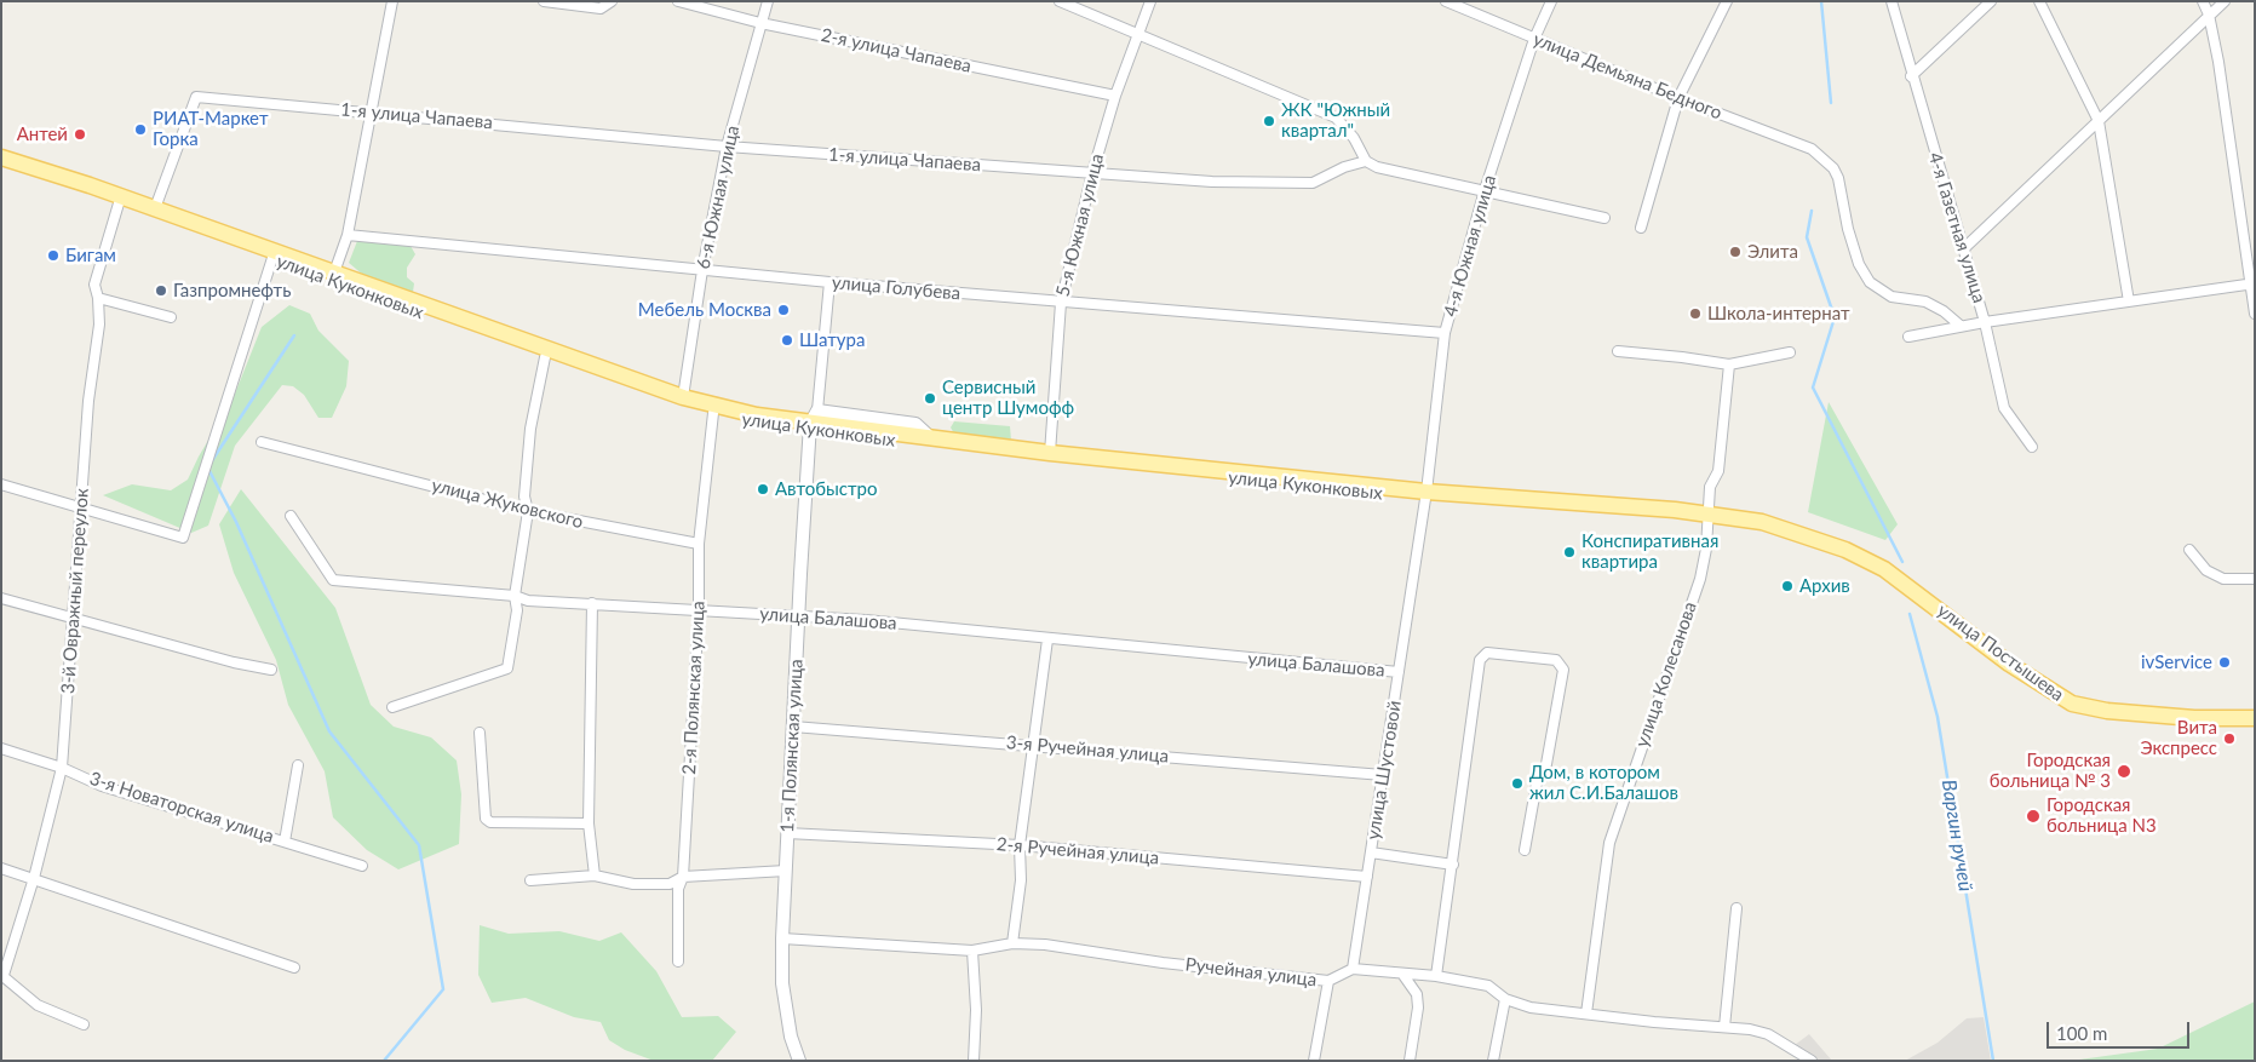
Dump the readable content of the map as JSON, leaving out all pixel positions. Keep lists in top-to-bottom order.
{
  "streets": {
    "main road": ["улица Куконковых", "улица Постышева"],
    "street": [
      "2-я улица Чапаева",
      "улица Демьяна Бедного",
      "1-я улица Чапаева",
      "6-я Южная улица",
      "5-я Южная улица",
      "4-я Газетная улица",
      "4-я Южная улица",
      "улица Голубева",
      "улица Жуковского",
      "3-й Овражный переулок",
      "улица Балашова",
      "улица Колесанова",
      "2-я Полянская улица",
      "1-я Полянская улица",
      "3-я Ручейная улица",
      "улица Шустовой",
      "3-я Новаторская улица",
      "2-я Ручейная улица",
      "Ручейная улица"
    ]
  },
  "crossings": [
    ["2-я улица Чапаева", "6-я Южная улица"],
    ["2-я улица Чапаева", "5-я Южная улица"],
    ["улица Демьяна Бедного", "4-я Южная улица"],
    ["1-я улица Чапаева", "6-я Южная улица"],
    ["1-я улица Чапаева", "5-я Южная улица"],
    ["1-я улица Чапаева", "улица Куконковых"],
    ["6-я Южная улица", "улица Куконковых"],
    ["6-я Южная улица", "улица Голубева"],
    ["5-я Южная улица", "улица Куконковых"],
    ["5-я Южная улица", "улица Голубева"],
    ["4-я Южная улица", "улица Куконковых"],
    ["4-я Южная улица", "улица Голубева"],
    ["4-я Южная улица", "улица Шустовой"],
    ["улица Куконковых", "3-й Овражный переулок"],
    ["улица Куконковых", "улица Постышева"],
    ["улица Куконковых", "улица Колесанова"],
    ["улица Куконковых", "2-я Полянская улица"],
    ["улица Куконковых", "1-я Полянская улица"],
    ["улица Куконковых", "улица Шустовой"],
    ["улица Жуковского", "2-я Полянская улица"],
    ["3-й Овражный переулок", "3-я Новаторская улица"],
    ["улица Балашова", "2-я Полянская улица"],
    ["улица Балашова", "1-я Полянская улица"],
    ["улица Балашова", "улица Шустовой"],
    ["1-я Полянская улица", "3-я Ручейная улица"],
    ["1-я Полянская улица", "2-я Ручейная улица"],
    ["1-я Полянская улица", "Ручейная улица"],
    ["3-я Ручейная улица", "улица Шустовой"],
    ["улица Шустовой", "2-я Ручейная улица"],
    ["улица Шустовой", "Ручейная улица"]
  ],
  "water": ["Варгин ручей"],
  "places": [
    "ЖК \"Южный квартал\"",
    "РИАТ-Маркет Горка",
    "Антей",
    "Элита",
    "Бигам",
    "Газпромнефть",
    "Мебель Москва",
    "Школа-интернат",
    "Шатура",
    "Сервисный центр Шумофф",
    "Автобыстро",
    "Конспиративная квартира",
    "Архив",
    "ivService",
    "Вита Экспресс",
    "Городская больница № 3",
    "Дом, в котором жил С.И.Балашов",
    "Городская больница N3"
  ],
  "scale_bar": "100 m"
}
